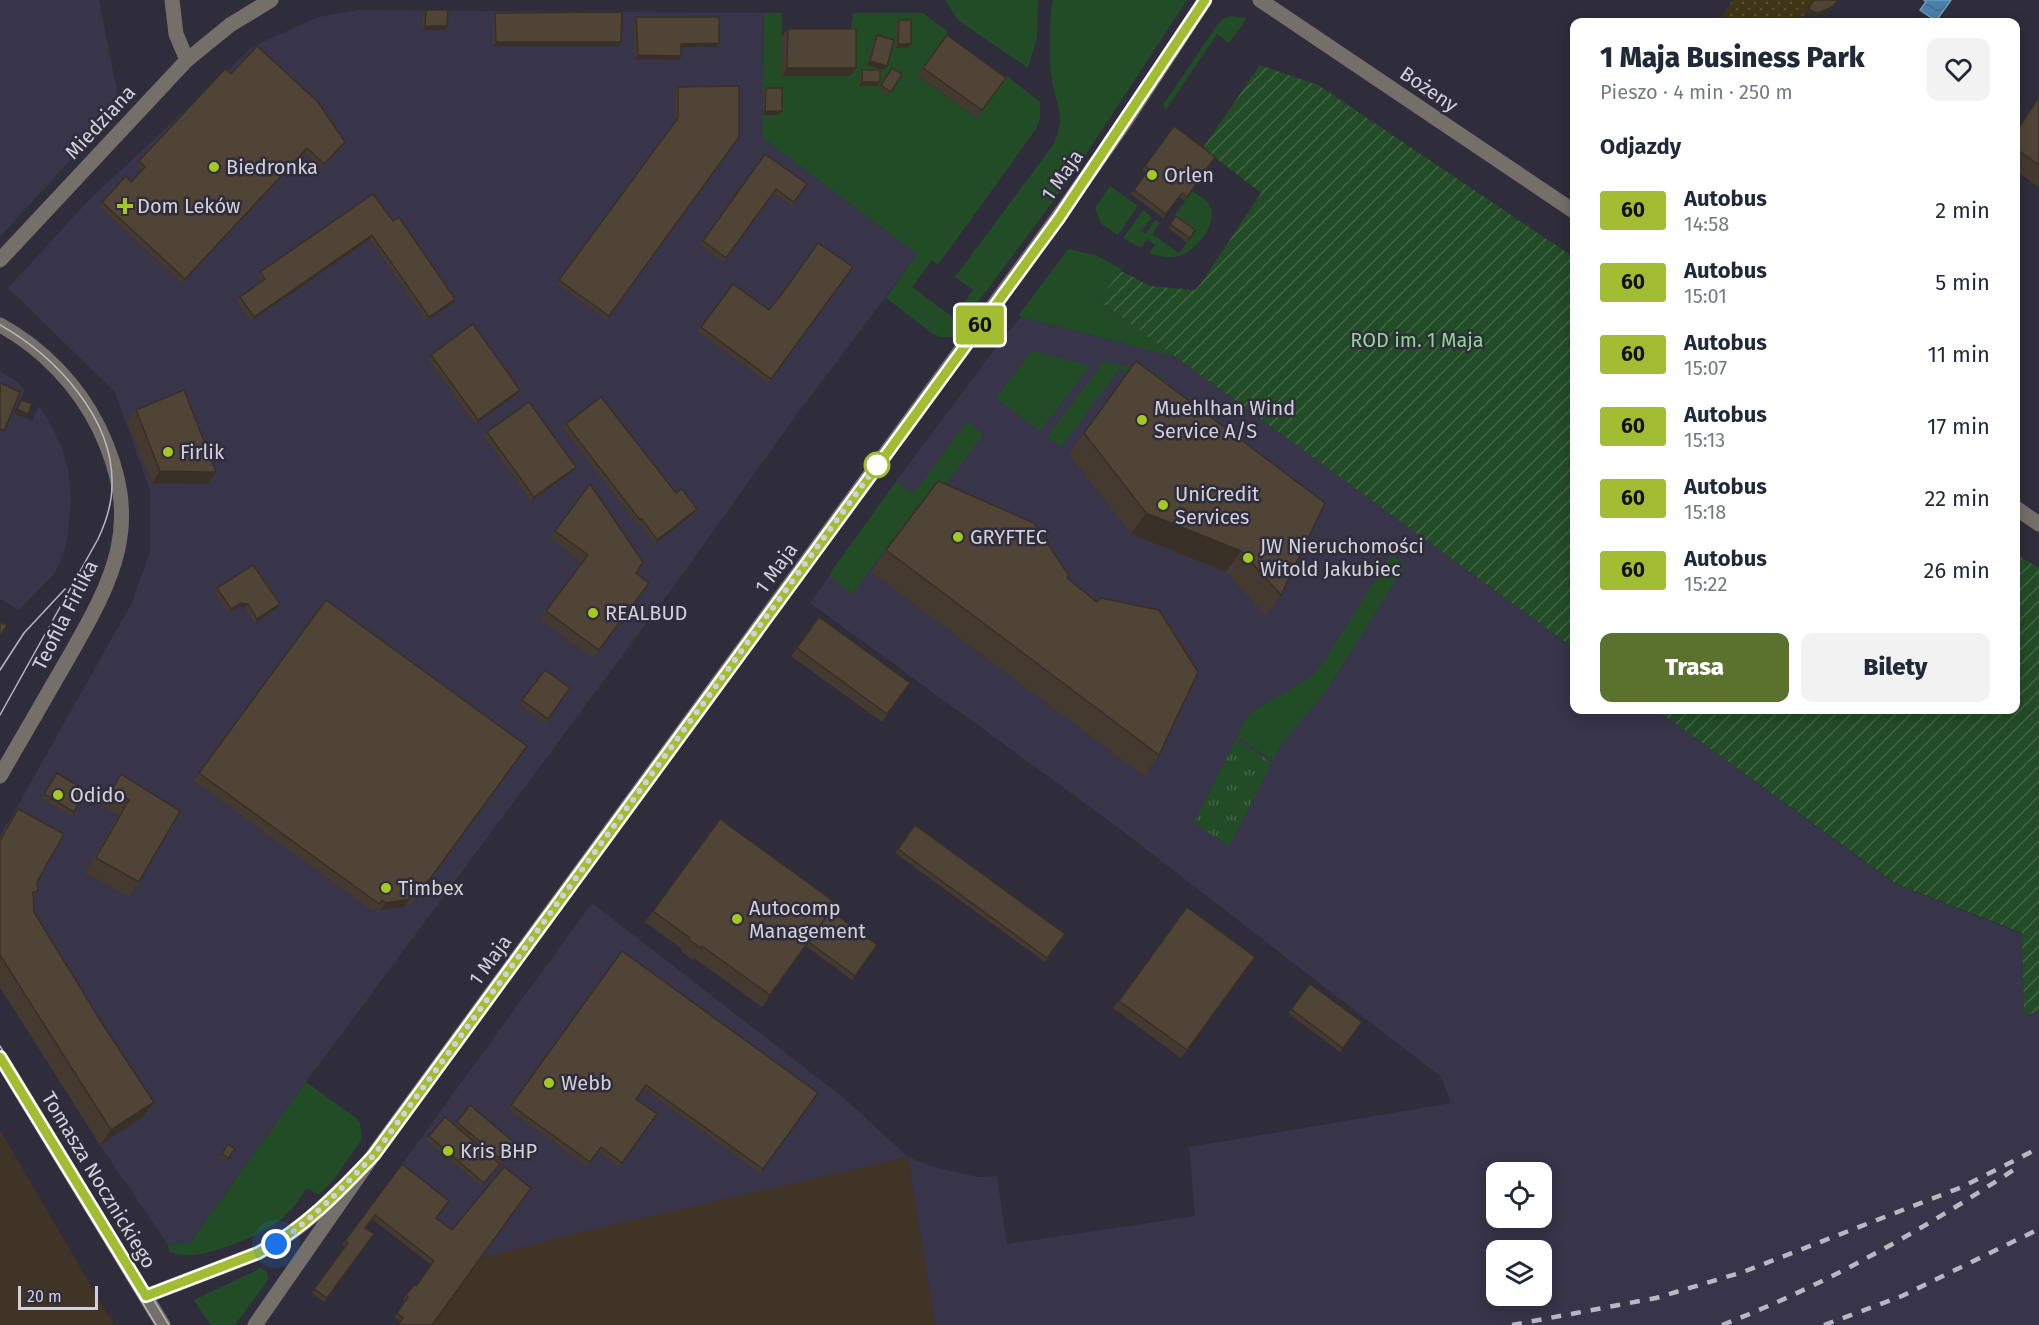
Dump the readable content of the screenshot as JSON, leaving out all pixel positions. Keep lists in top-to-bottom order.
{
  "streets": {
    "street": [
      "Bożeny",
      "Miedziana",
      "1 Maja",
      "Teofila Firlika",
      "Tomasza Nocznickiego"
    ]
  },
  "crossings": [
    ["1 Maja", "Tomasza Nocznickiego"]
  ],
  "parks": ["ROD im. 1 Maja"],
  "places": {
    "other": [
      "Biedronka",
      "Orlen",
      "Muehlhan Wind Service A/S",
      "Firlik",
      "UniCredit Services",
      "GRYFTEC",
      "JW Nieruchomości Witold Jakubiec",
      "REALBUD",
      "Odido",
      "Timbex",
      "Autocomp Management",
      "Webb",
      "Kris BHP"
    ],
    "health": ["Dom Leków"]
  },
  "lines": ["bus line 60"],
  "scale_bar": "20 m",
  "page": {
    "on_map": "60",
    "heading": [
      ["1 Maja Business Park", "Pieszo · 4 min · 250 m"],
      "Odjazdy"
    ],
    "list": [
      {
        "mark": "60",
        "name": "Autobus",
        "note": "14:58",
        "value": "2 min"
      },
      {
        "mark": "60",
        "name": "Autobus",
        "note": "15:01",
        "value": "5 min"
      },
      {
        "mark": "60",
        "name": "Autobus",
        "note": "15:07",
        "value": "11 min"
      },
      {
        "mark": "60",
        "name": "Autobus",
        "note": "15:13",
        "value": "17 min"
      },
      {
        "mark": "60",
        "name": "Autobus",
        "note": "15:18",
        "value": "22 min"
      },
      {
        "mark": "60",
        "name": "Autobus",
        "note": "15:22",
        "value": "26 min"
      }
    ],
    "buttons": ["Trasa", "Bilety"],
    "scale": "20 m"
  }
}
